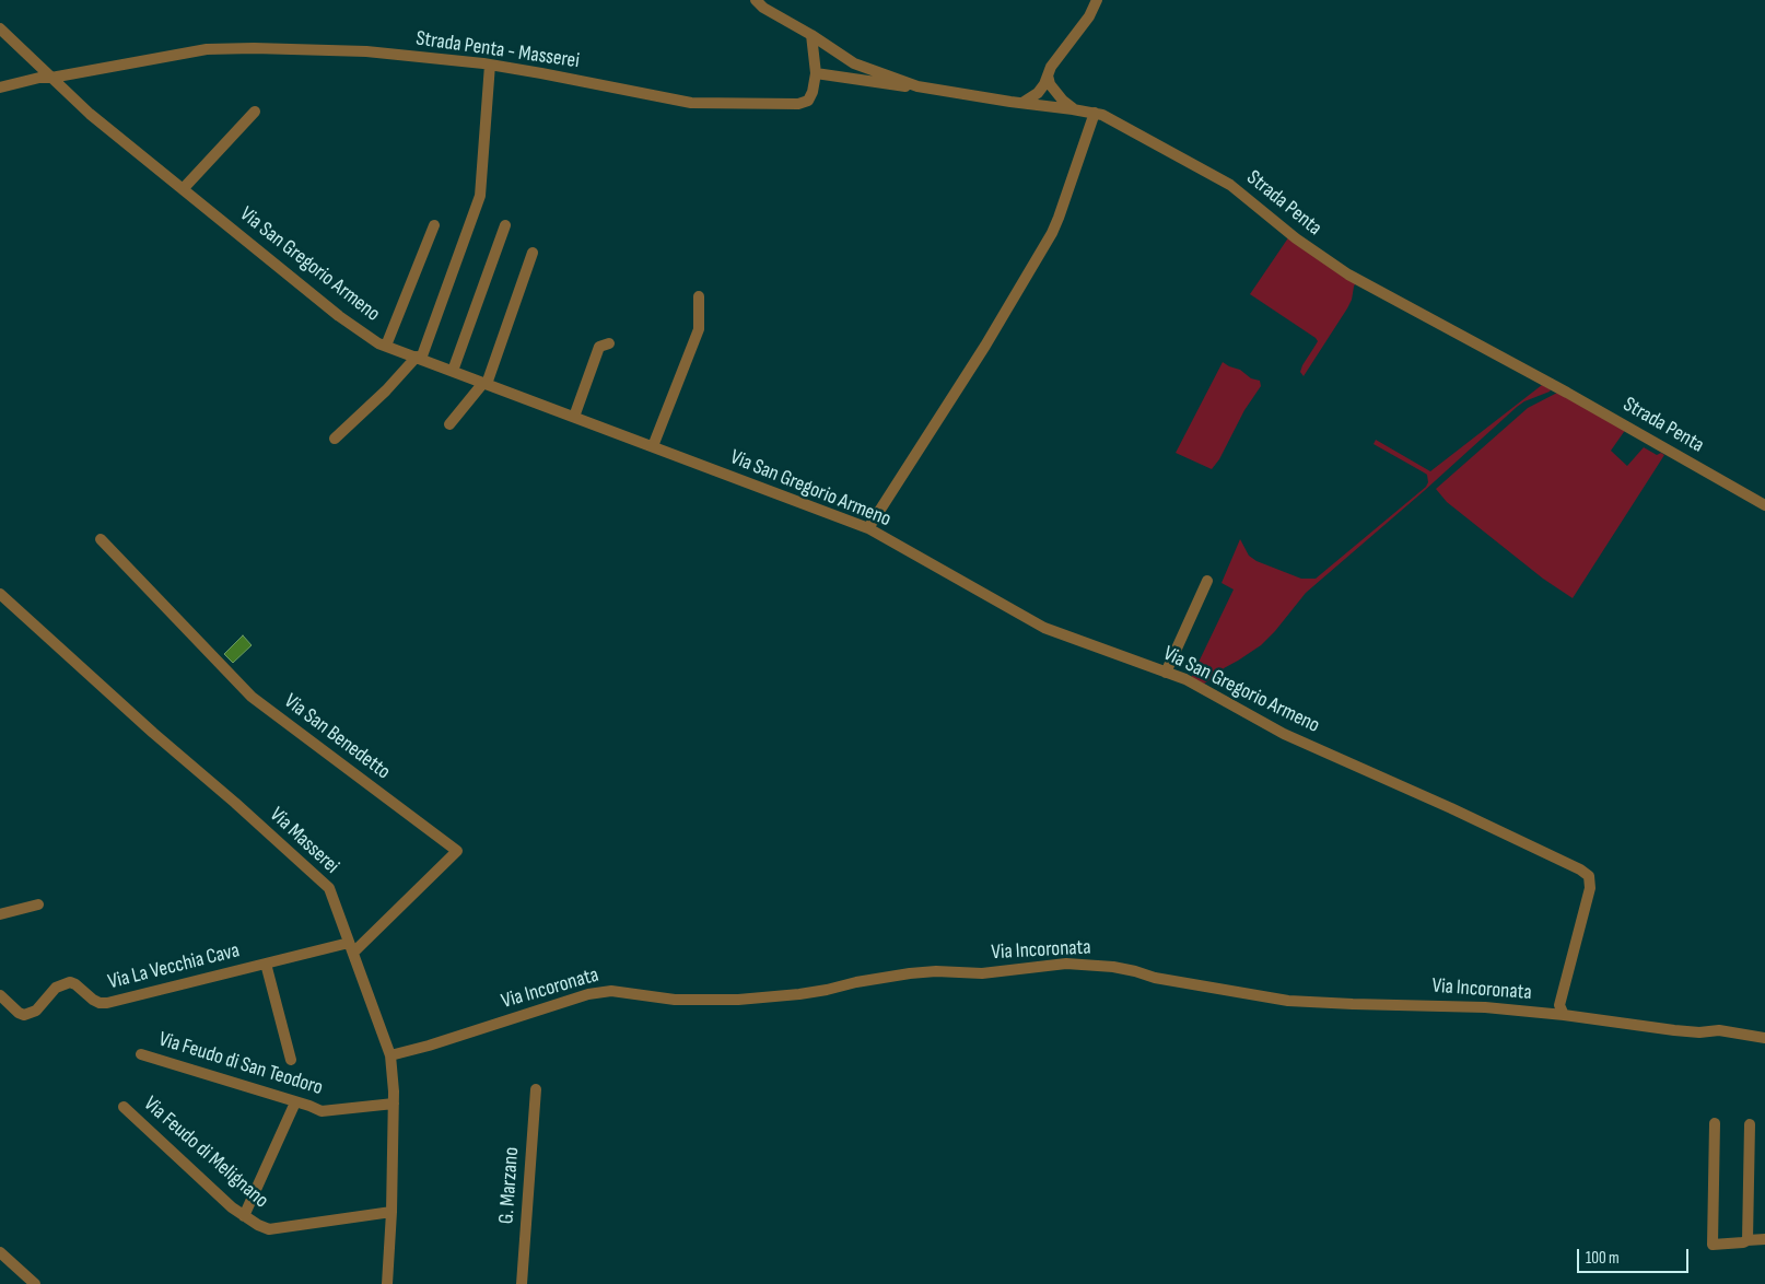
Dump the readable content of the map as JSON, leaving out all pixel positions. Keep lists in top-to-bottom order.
{
  "streets": {
    "street": [
      "Strada Penta - Masserei",
      "Strada Penta",
      "Via San Gregorio Armeno",
      "Via San Benedetto",
      "Via Masserei",
      "Via Incoronata",
      "Via La Vecchia Cava",
      "Via Feudo di San Teodoro",
      "Via Feudo di Melignano",
      "G. Marzano"
    ]
  },
  "crossings": [
    ["Strada Penta - Masserei", "Via San Gregorio Armeno"],
    ["Via San Gregorio Armeno", "Via Incoronata"],
    ["Via San Benedetto", "Via Masserei"],
    ["Via San Benedetto", "Via La Vecchia Cava"],
    ["Via Masserei", "Via Incoronata"],
    ["Via Masserei", "Via La Vecchia Cava"],
    ["Via Masserei", "Via Feudo di San Teodoro"],
    ["Via Masserei", "Via Feudo di Melignano"]
  ],
  "scale_bar": "100 m"
}
